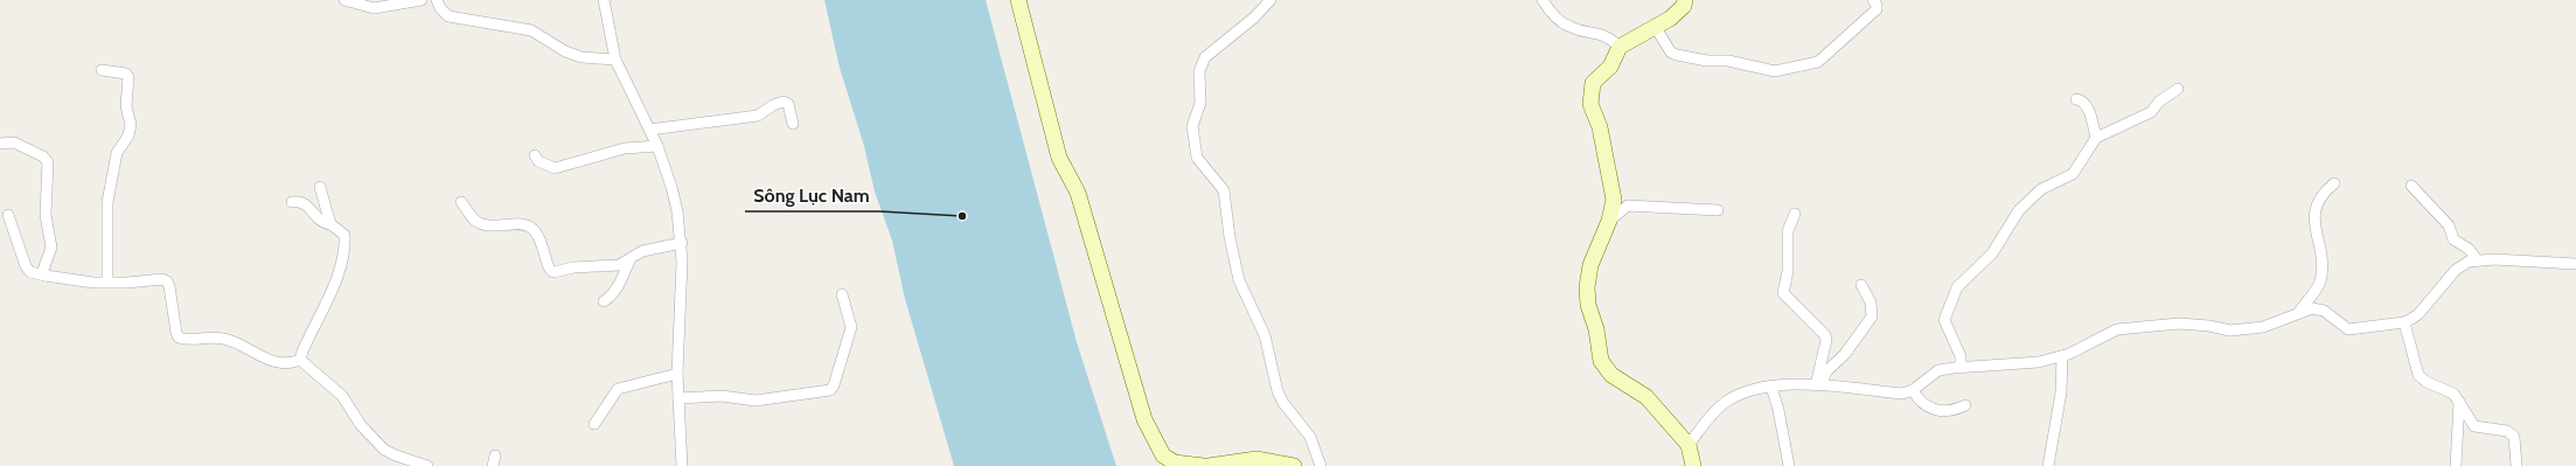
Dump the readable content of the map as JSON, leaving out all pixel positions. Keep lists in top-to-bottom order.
{
  "places": ["Sông Lục Nam"]
}
